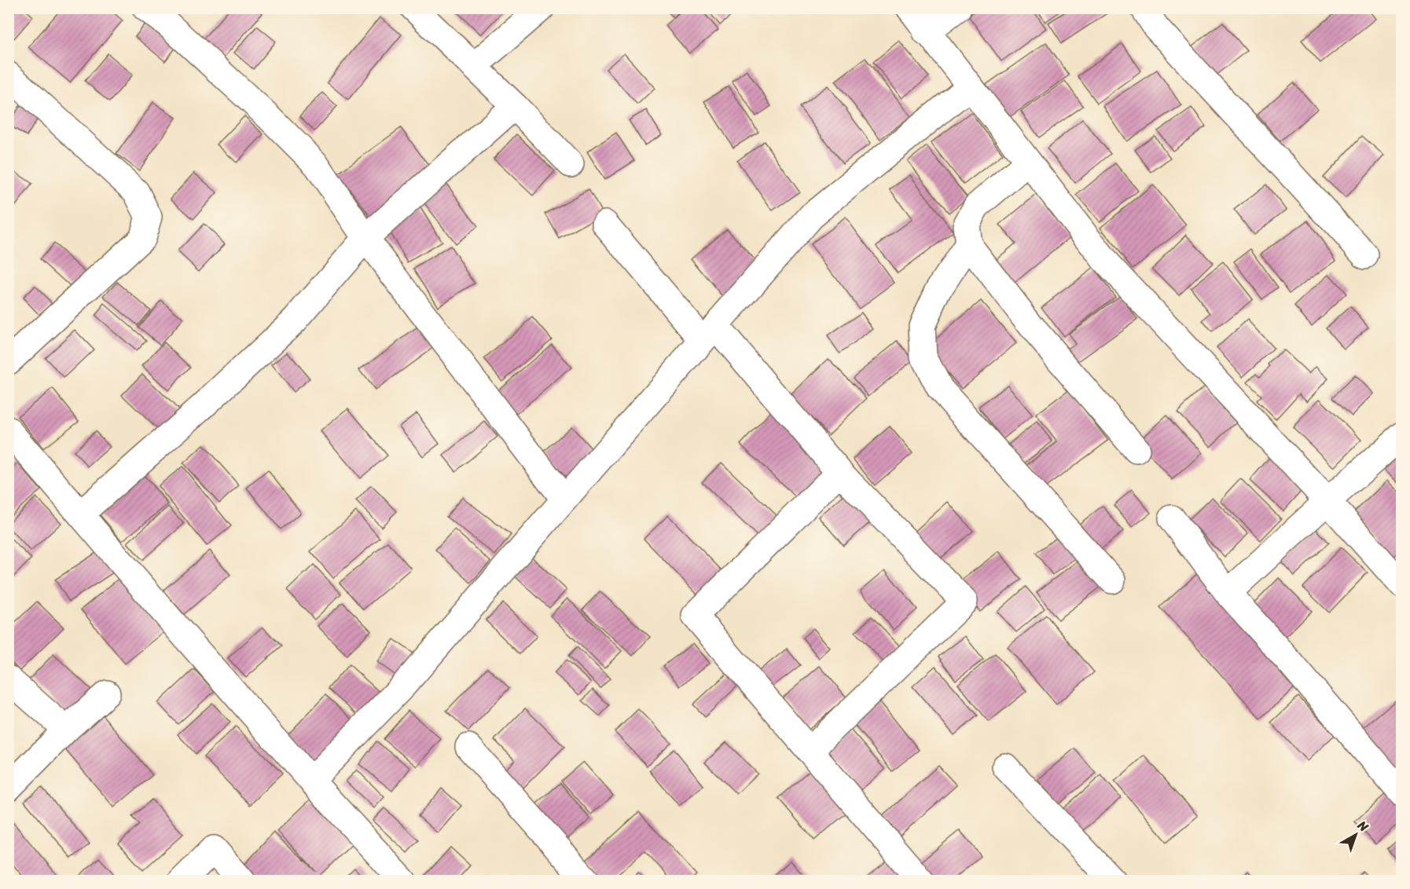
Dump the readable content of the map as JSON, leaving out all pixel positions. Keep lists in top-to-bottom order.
{
  "north": "top right"
}
